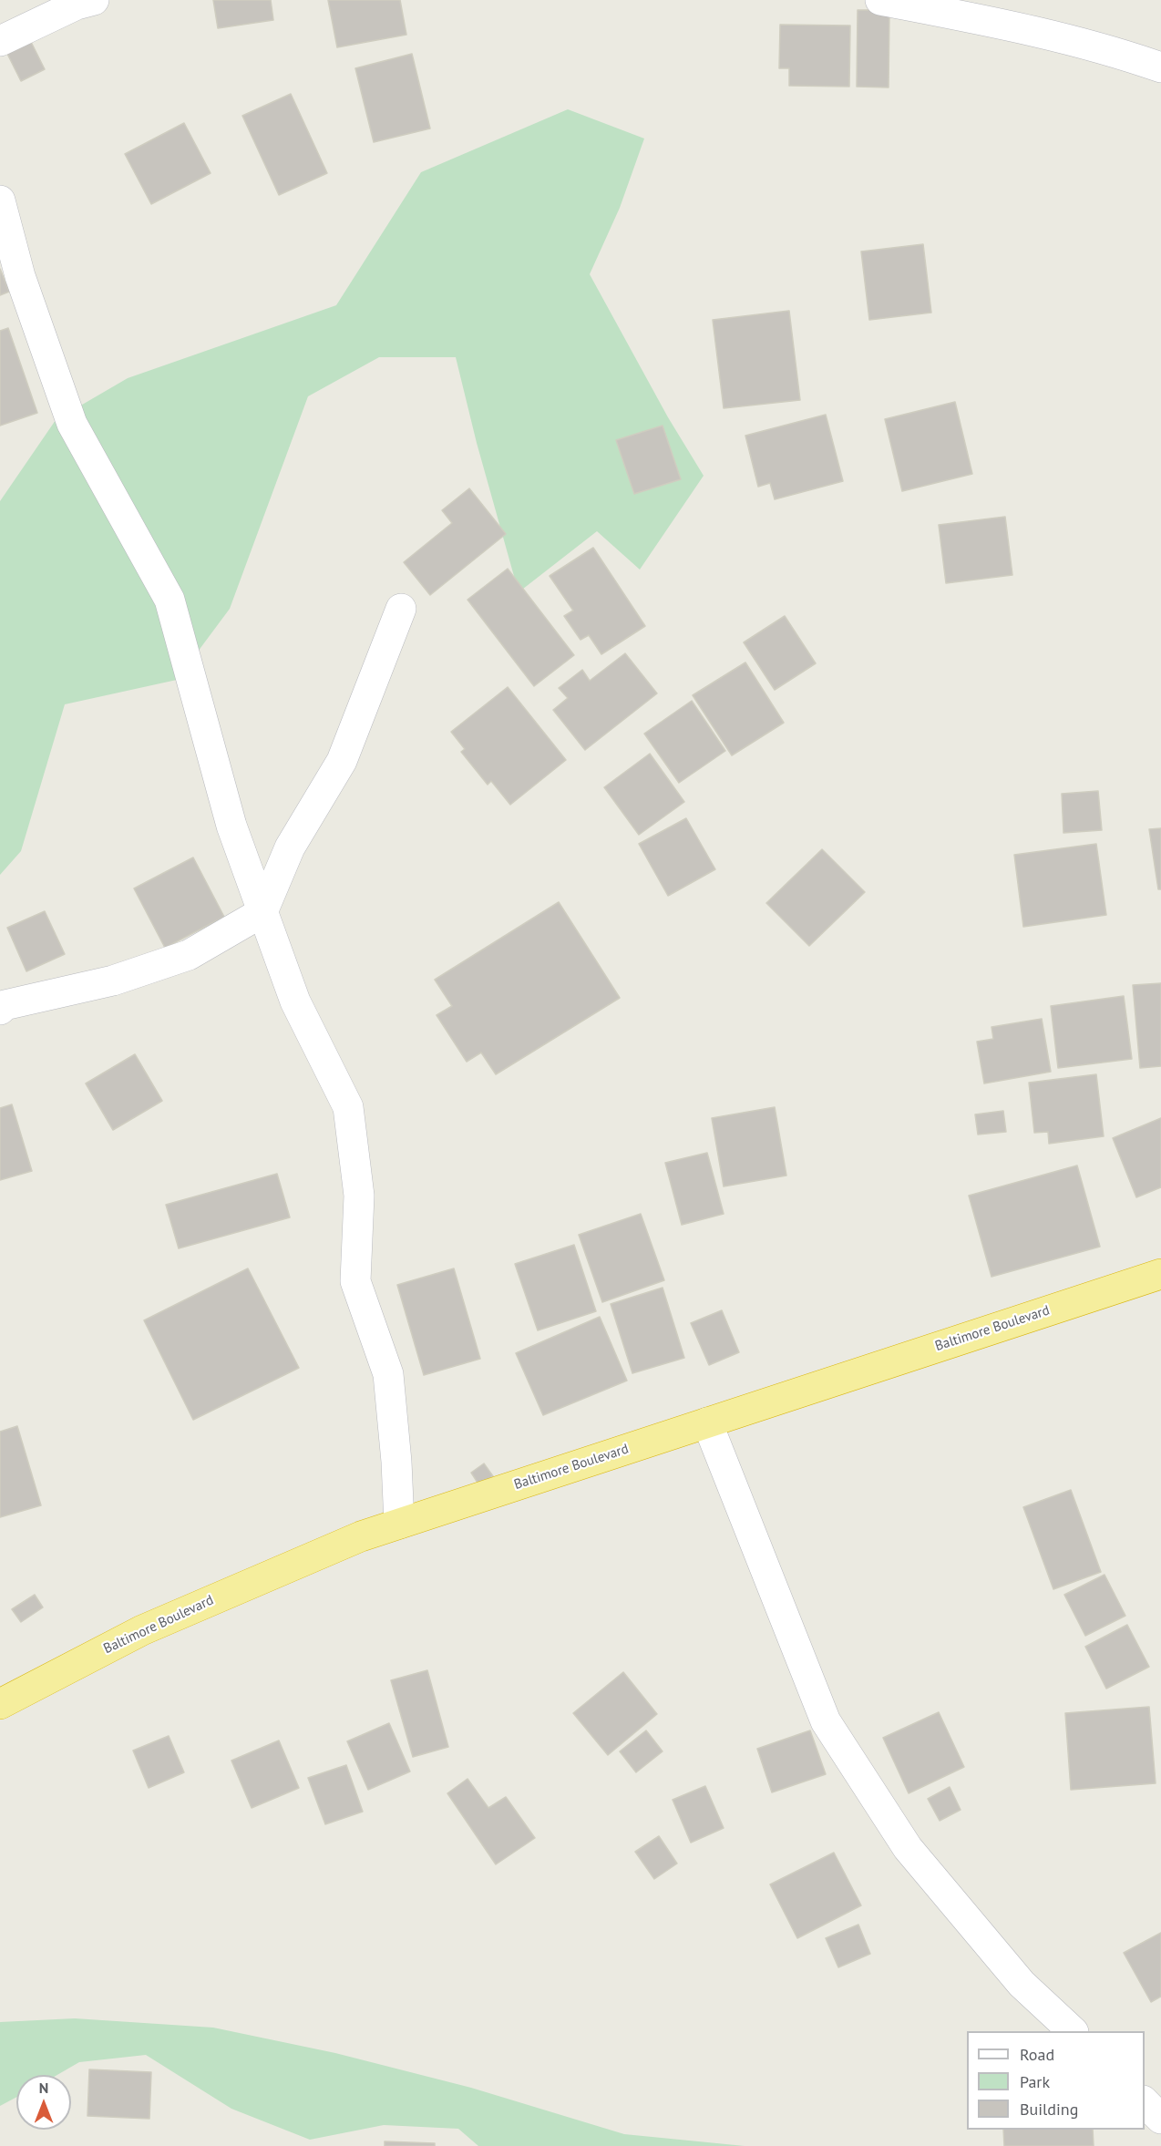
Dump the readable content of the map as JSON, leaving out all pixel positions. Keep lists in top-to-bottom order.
{
  "streets": {
    "highway": ["Baltimore Boulevard"]
  },
  "legend": ["Road", "Park", "Building"],
  "north": "top"
}
